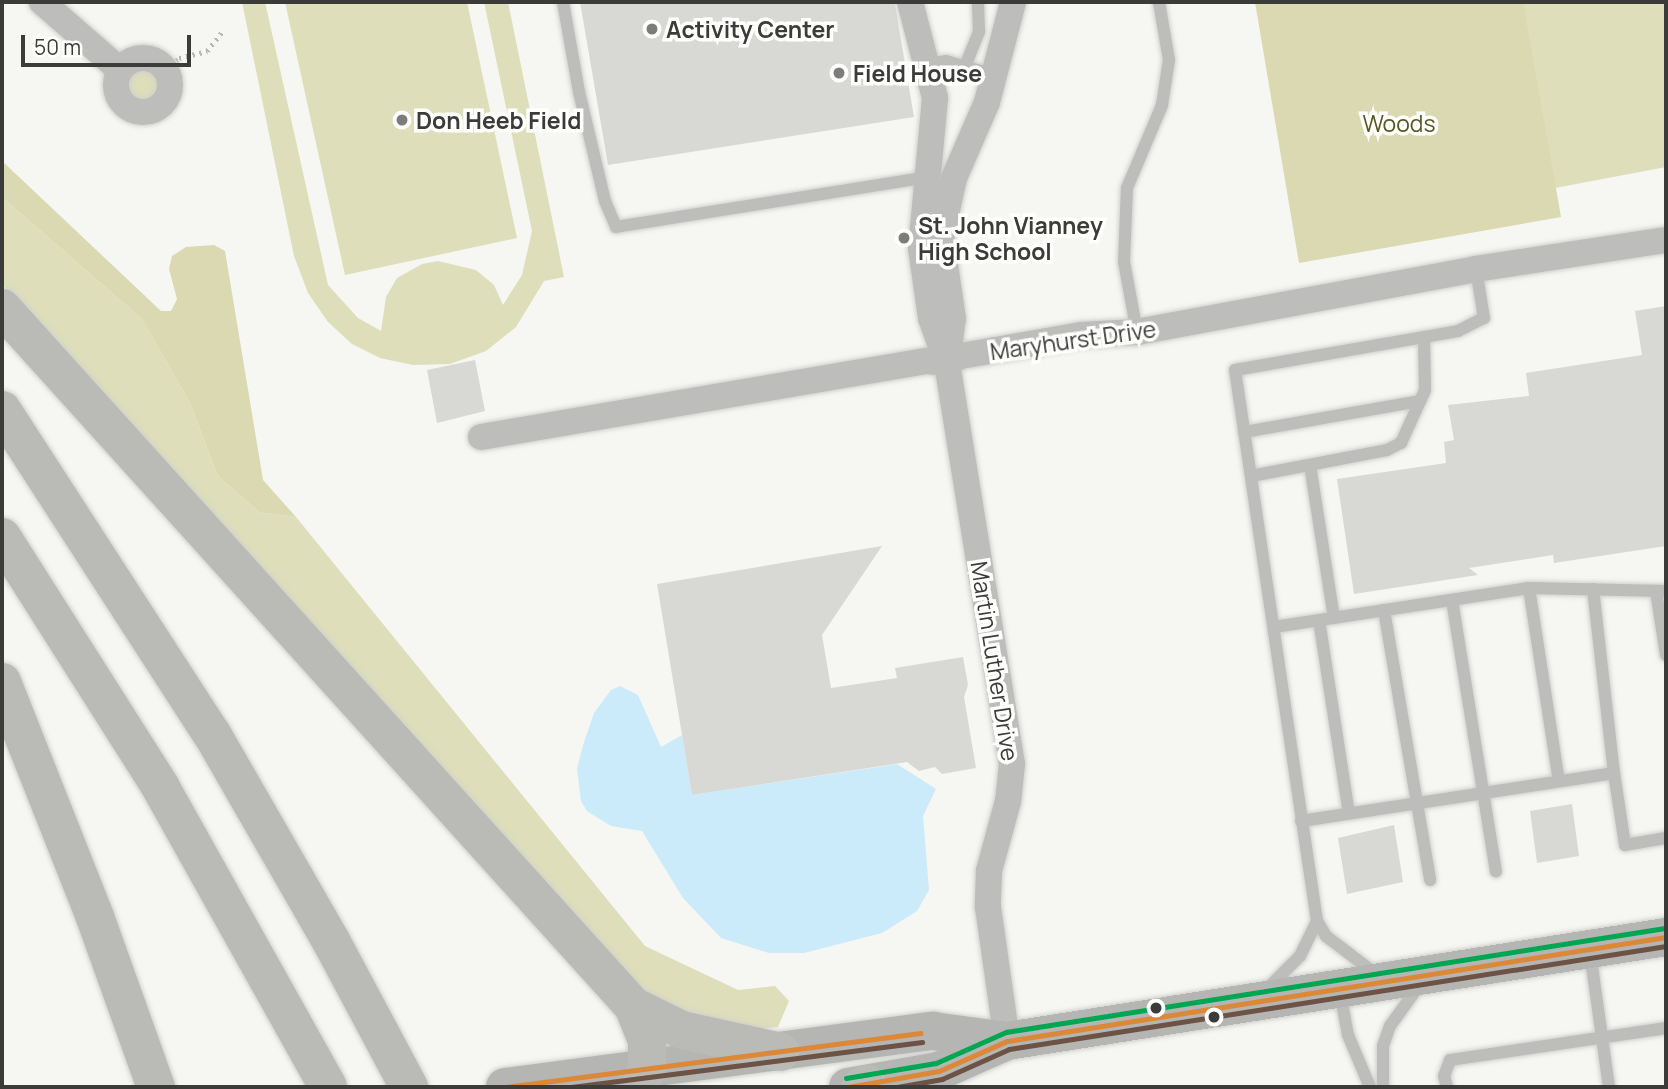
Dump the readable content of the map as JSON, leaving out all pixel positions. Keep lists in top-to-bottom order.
{
  "streets": {
    "street": ["Maryhurst Drive", "Martin Luther Drive"]
  },
  "crossings": [
    ["Maryhurst Drive", "Martin Luther Drive"]
  ],
  "parks": ["Woods"],
  "places": [
    "Activity Center",
    "Field House",
    "Don Heeb Field",
    "St. John Vianney High School"
  ],
  "scale_bar": "50 m"
}
